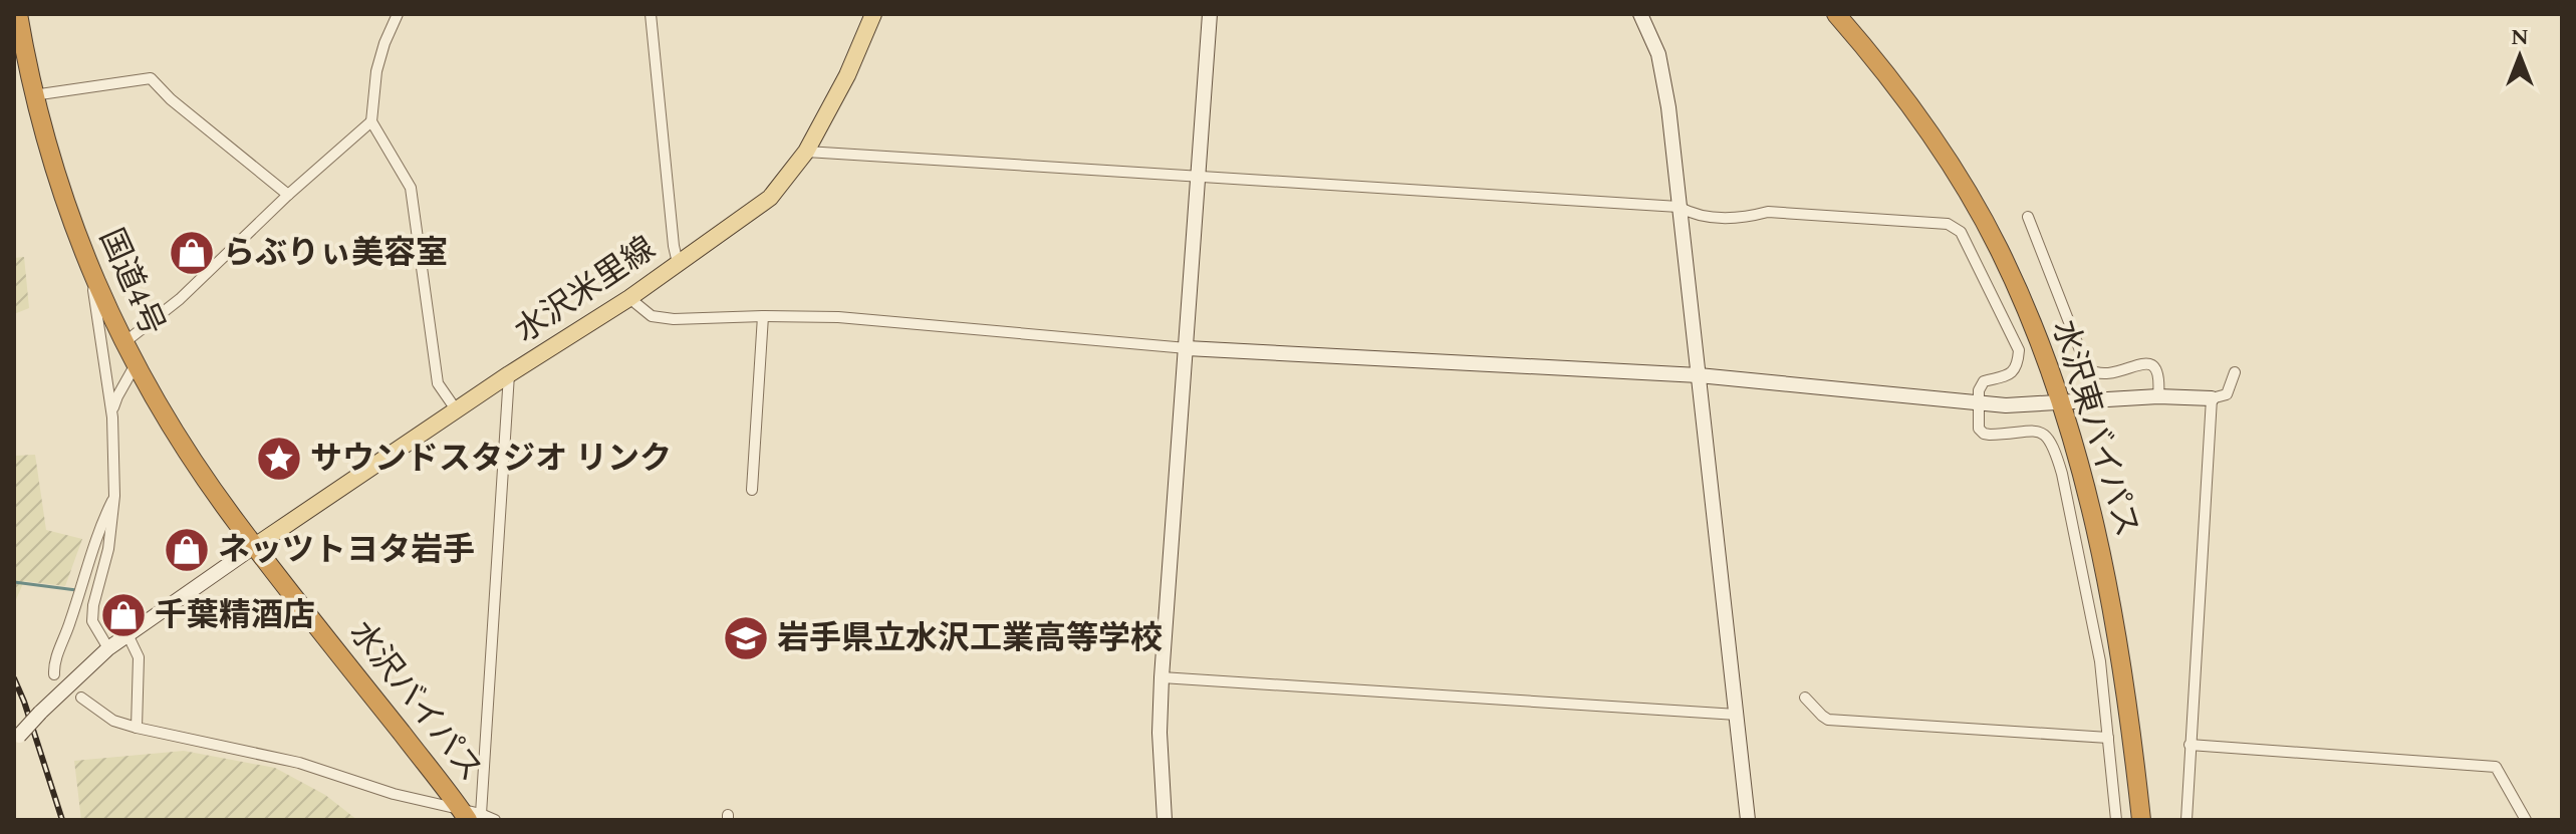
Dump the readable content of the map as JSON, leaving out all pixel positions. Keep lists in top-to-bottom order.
{
  "streets": {
    "highway": ["国道4号", "水沢東バイパス", "水沢バイパス"],
    "main road": ["水沢米里線"]
  },
  "crossings": [
    ["国道4号", "水沢米里線"],
    ["国道4号", "水沢バイパス"],
    ["水沢米里線", "水沢バイパス"]
  ],
  "places": {
    "shop": ["らぶりぃ美容室", "ネッツトヨタ岩手", "千葉精酒店"],
    "place": ["サウンドスタジオ リンク"],
    "school or university": ["岩手県立水沢工業高等学校"]
  },
  "north": "top"
}
